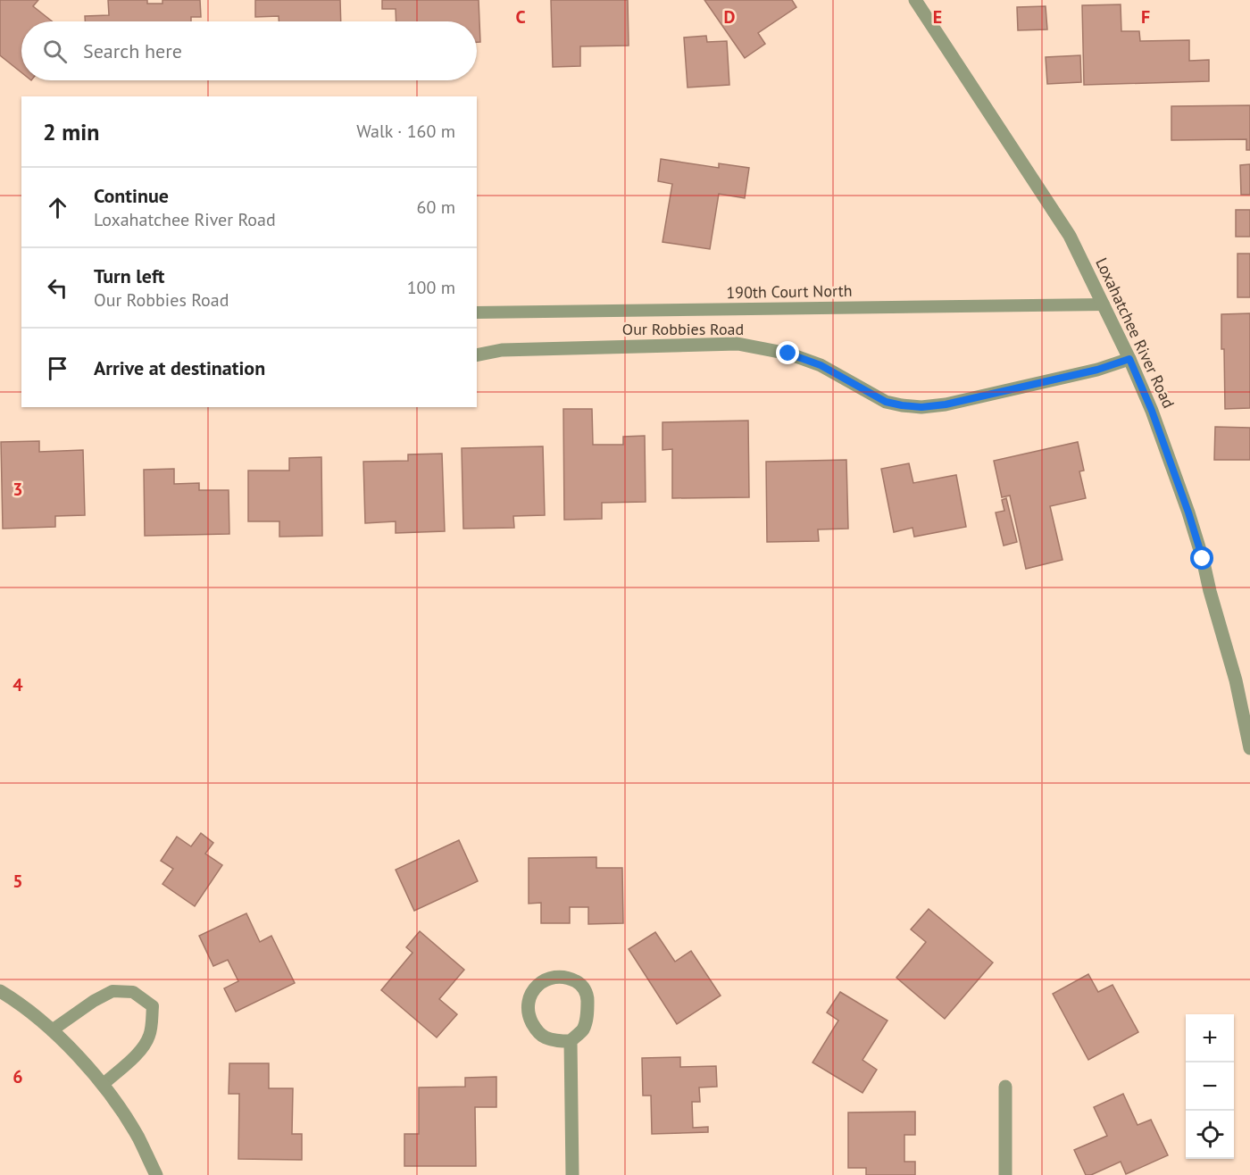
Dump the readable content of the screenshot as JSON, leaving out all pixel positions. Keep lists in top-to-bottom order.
{
  "streets": {
    "street": ["Our Robbies Road", "Loxahatchee River Road"],
    "lane": ["190th Court North"]
  },
  "crossings": [
    ["190th Court North", "Loxahatchee River Road"],
    ["Our Robbies Road", "Loxahatchee River Road"]
  ],
  "page": {
    "search": "Search here",
    "heading": ["2 min", "Walk · 160 m"],
    "list": [
      ["Continue", "Loxahatchee River Road", "60 m"],
      ["Turn left", "Our Robbies Road", "100 m"],
      "Arrive at destination"
    ],
    "map_buttons": ["+", "−"]
  },
  "grid": {
    "columns": [
      "C",
      "D",
      "E",
      "F"
    ],
    "rows": [
      "3",
      "4",
      "5",
      "6"
    ]
  }
}
